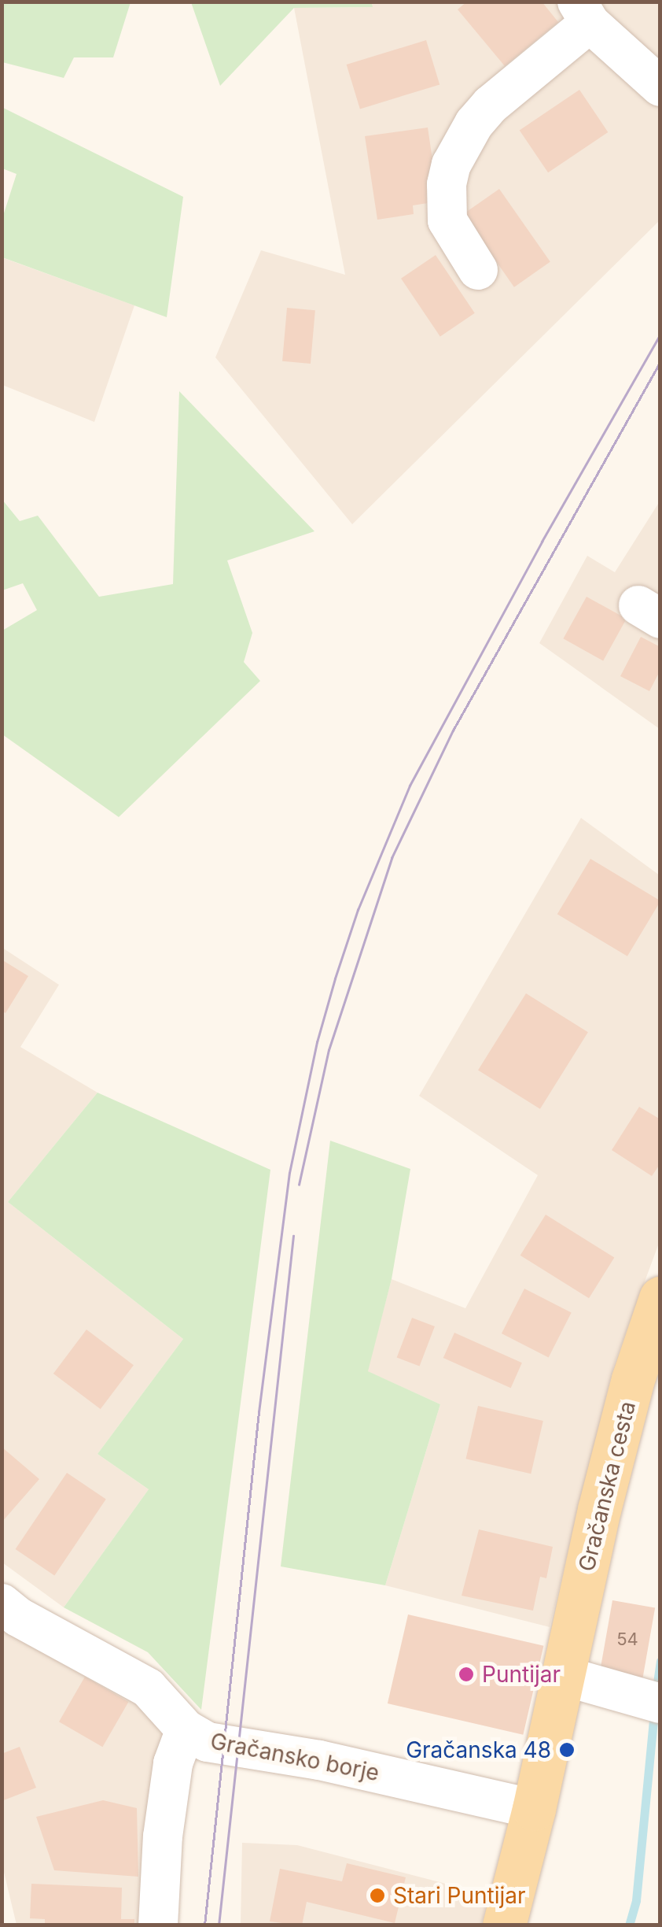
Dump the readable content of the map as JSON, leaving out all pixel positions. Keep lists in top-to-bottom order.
{
  "streets": {
    "main road": ["Gračanska cesta"],
    "street": ["Gračansko borje"]
  },
  "crossings": [
    ["Gračanska cesta", "Gračansko borje"]
  ],
  "places": ["Puntijar", "Gračanska 48", "Stari Puntijar"],
  "house_numbers": ["54"]
}
